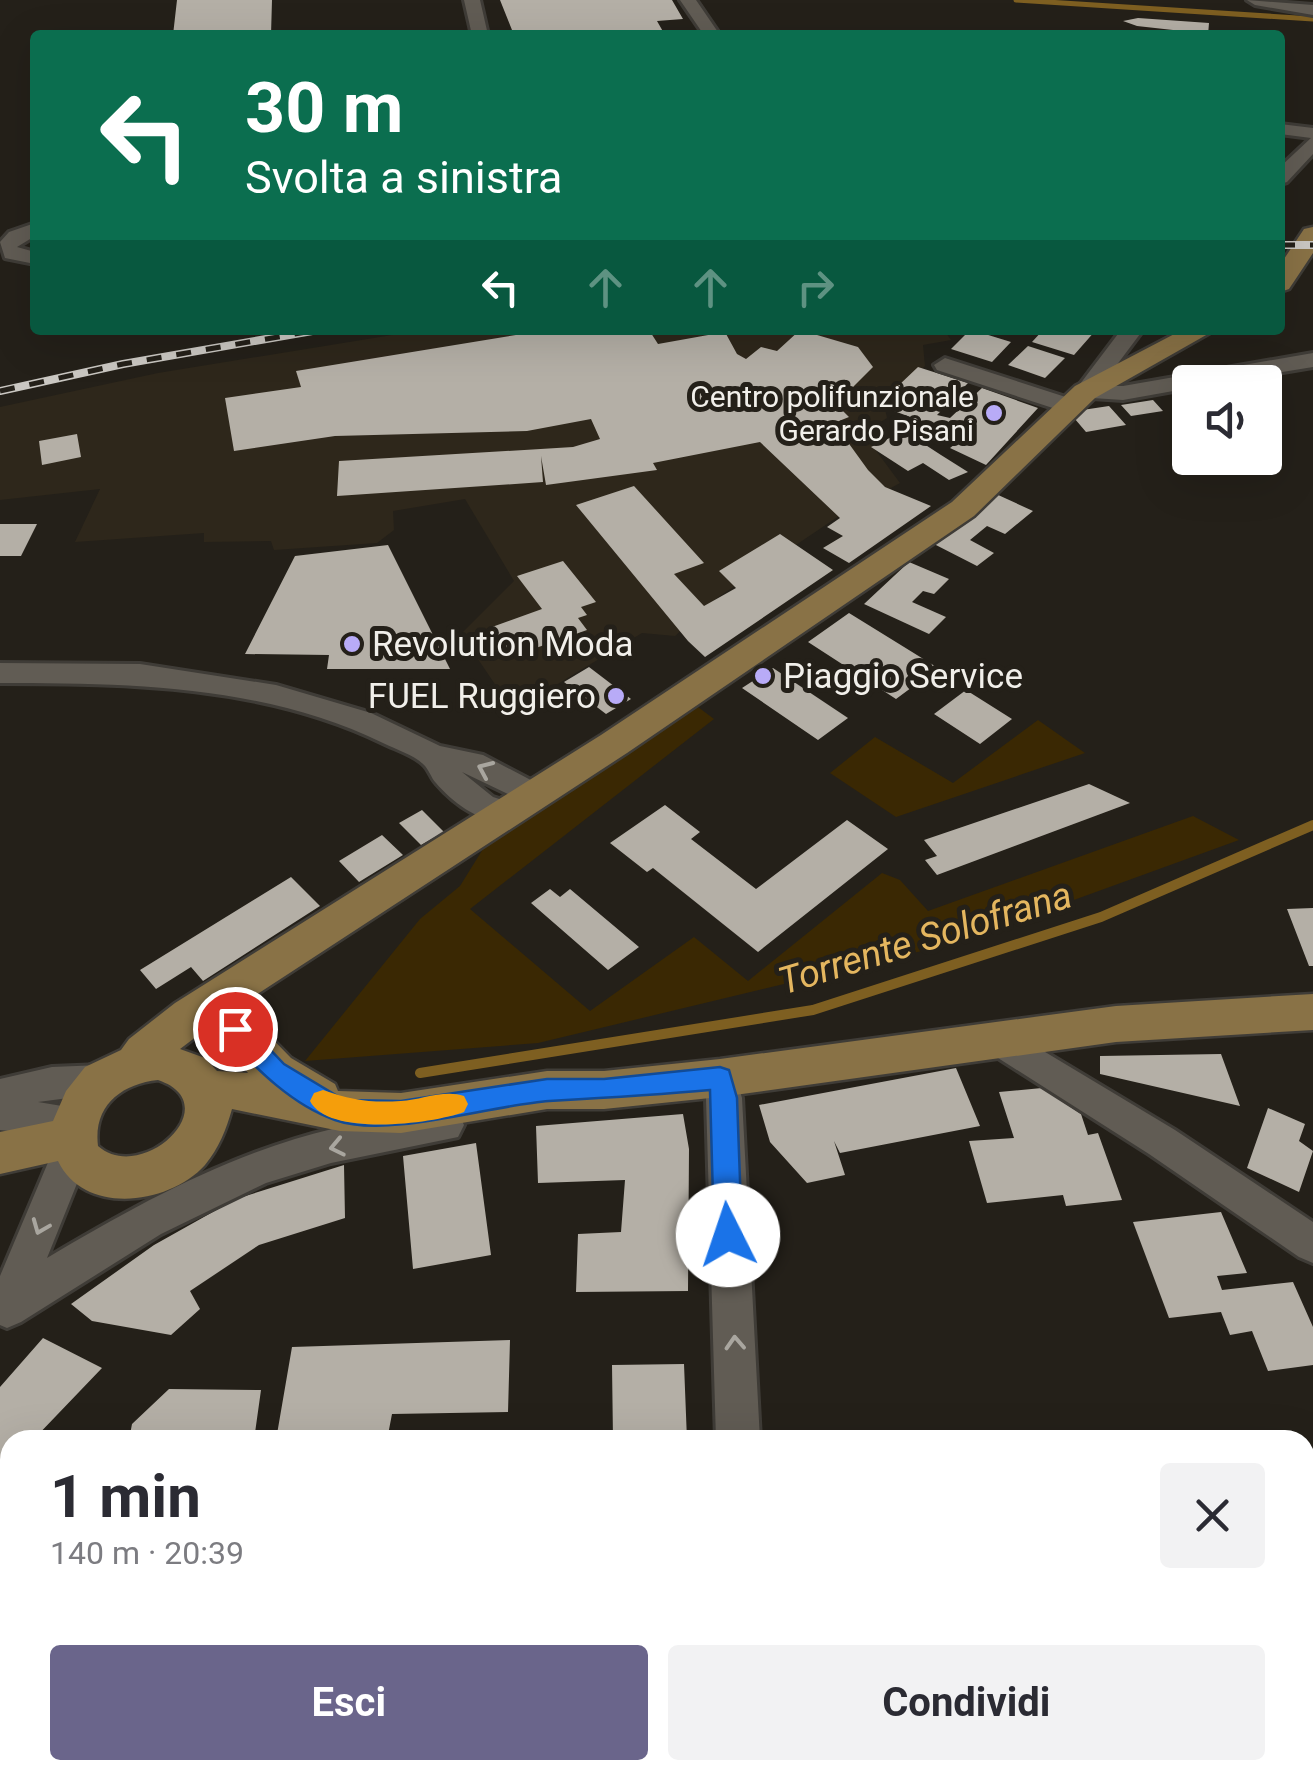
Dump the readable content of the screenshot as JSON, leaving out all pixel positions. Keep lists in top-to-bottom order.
{
  "water": ["Torrente Solofrana"],
  "places": [
    "Centro polifunzionale Gerardo Pisani",
    "Revolution Moda",
    "Piaggio Service",
    "FUEL Ruggiero"
  ],
  "page": {
    "turn": ["30 m", "Svolta a sinistra"],
    "heading": ["1 min", "140 m · 20:39"],
    "buttons": ["Esci", "Condividi"]
  }
}
